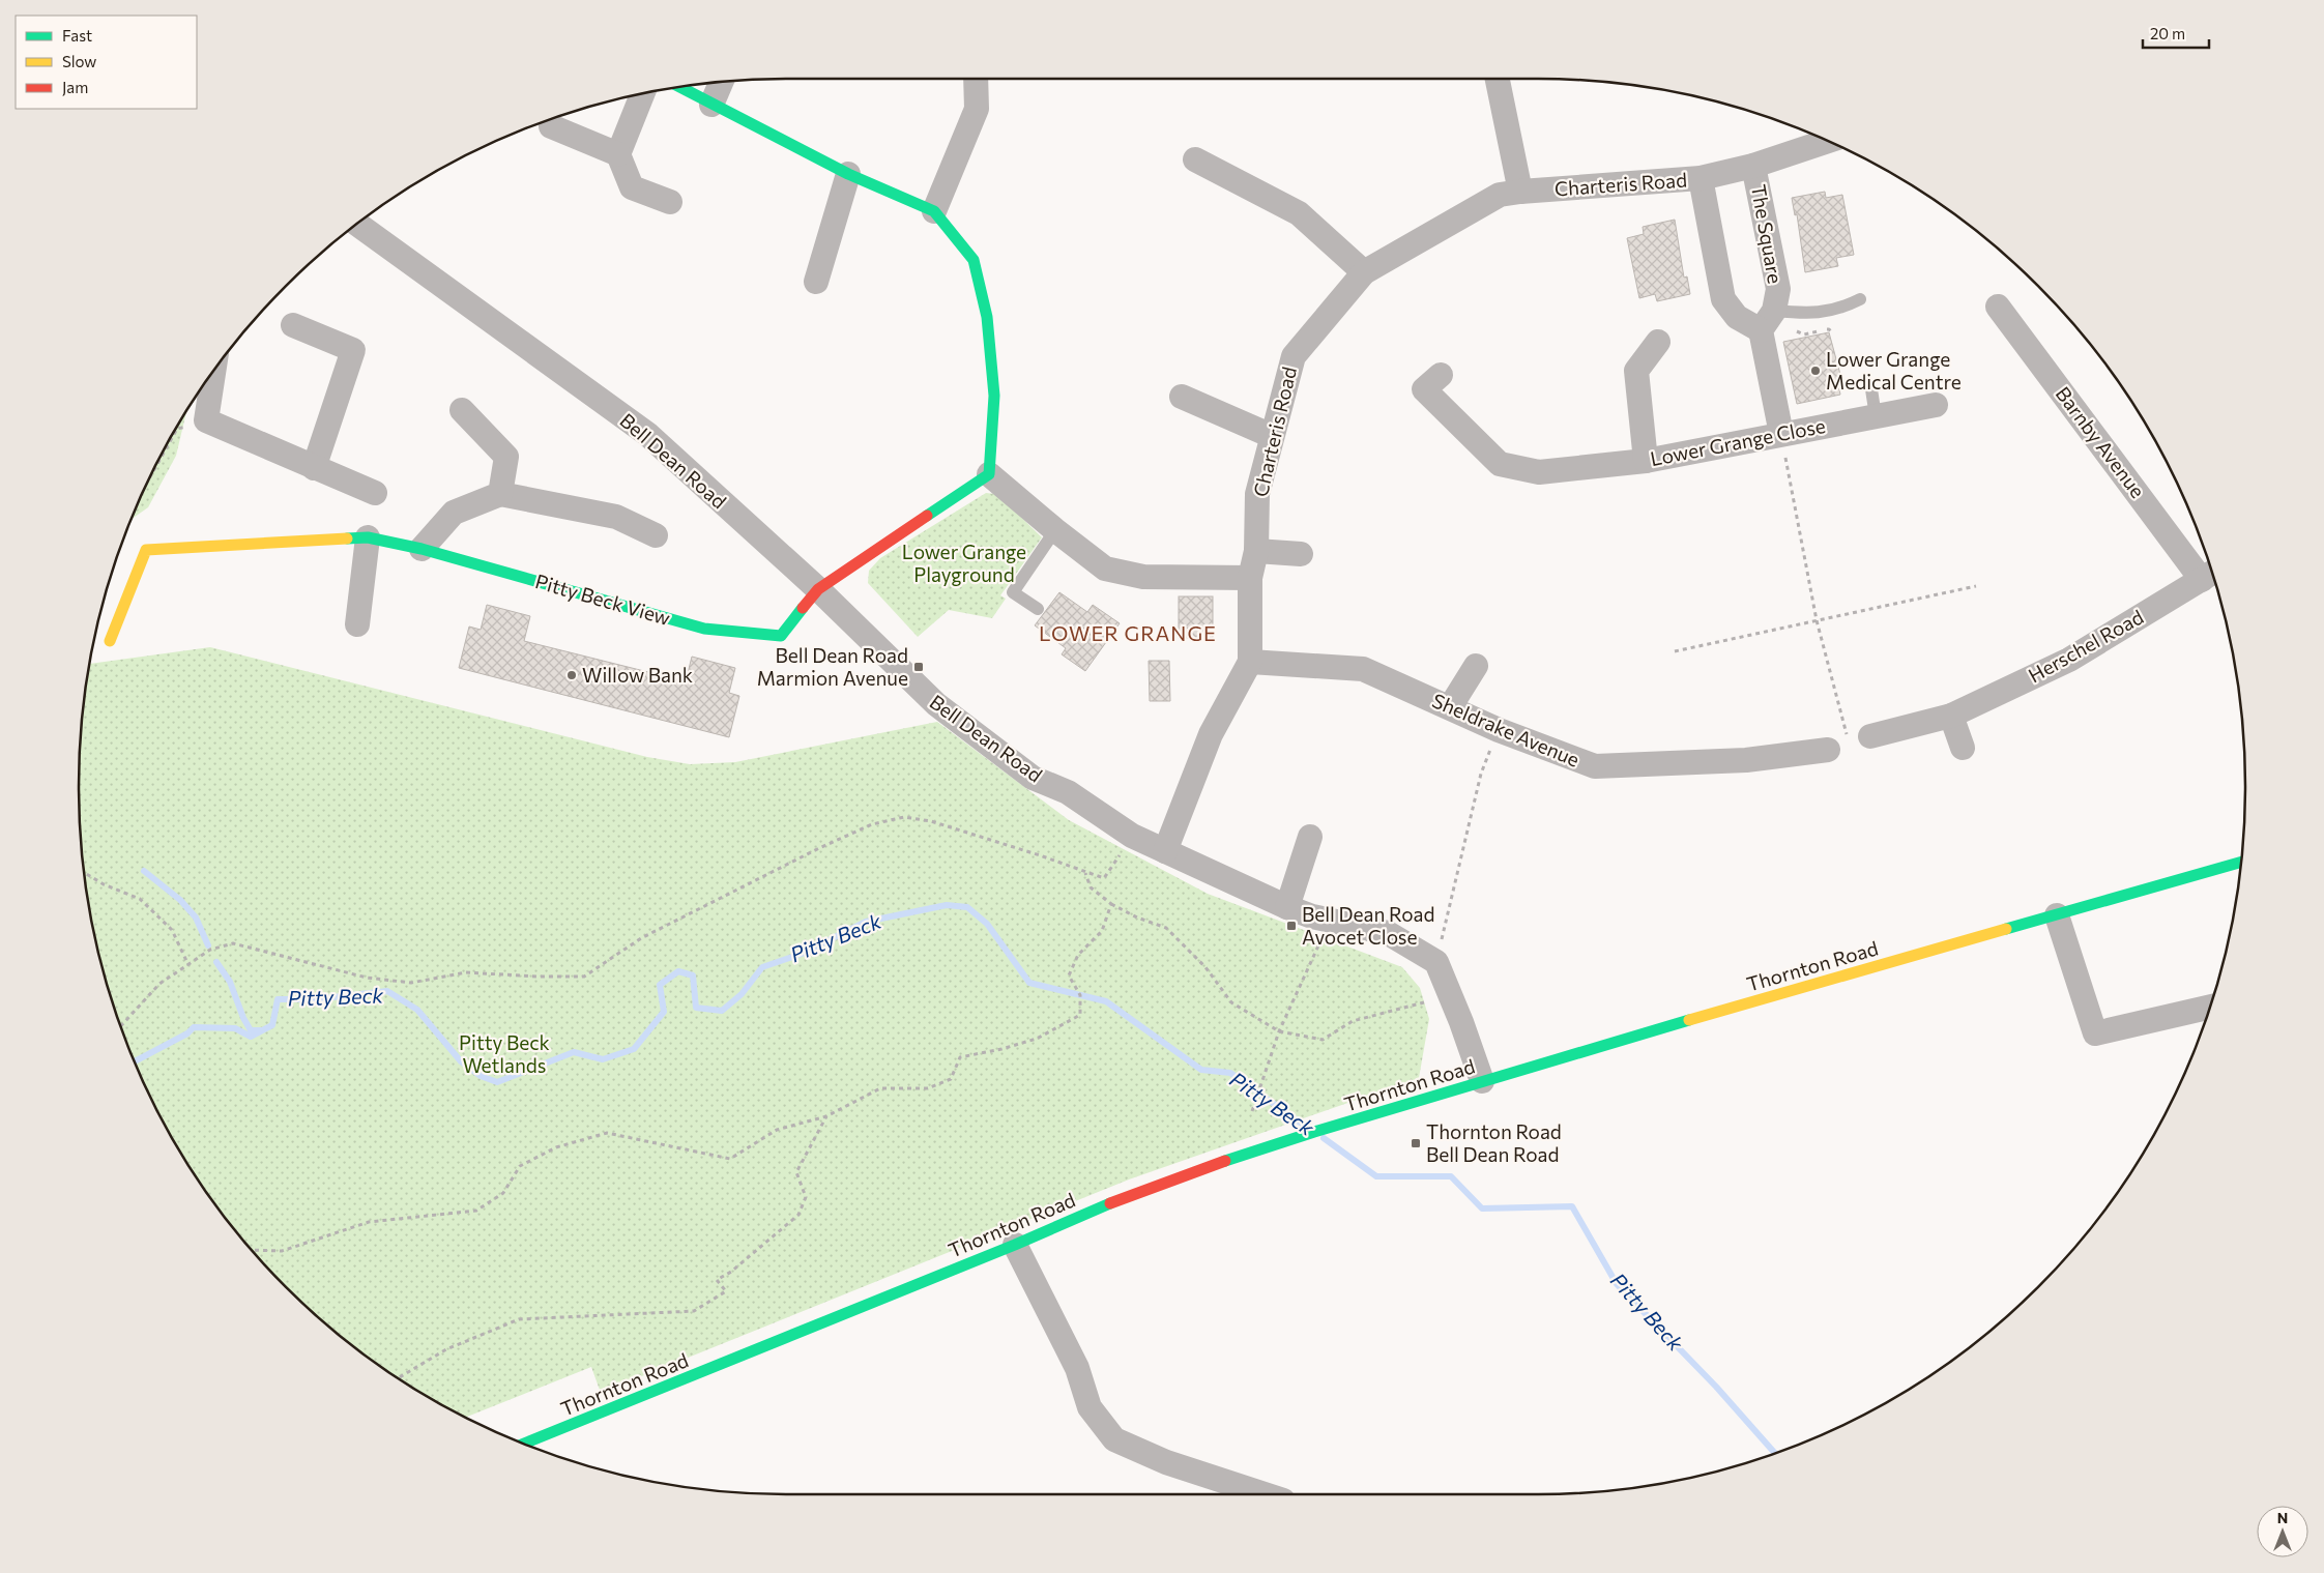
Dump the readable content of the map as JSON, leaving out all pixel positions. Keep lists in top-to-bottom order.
{
  "streets": {
    "main road": ["Pitty Beck View", "Thornton Road"],
    "street": [
      "Charteris Road",
      "The Square",
      "Lower Grange Close",
      "Barnby Avenue",
      "Bell Dean Road",
      "Herschel Road",
      "Sheldrake Avenue"
    ]
  },
  "crossings": [
    ["Charteris Road", "The Square"],
    ["Charteris Road", "Bell Dean Road"],
    ["Charteris Road", "Sheldrake Avenue"],
    ["The Square", "Lower Grange Close"],
    ["Barnby Avenue", "Herschel Road"],
    ["Bell Dean Road", "Pitty Beck View"],
    ["Herschel Road", "Sheldrake Avenue"]
  ],
  "districts": ["LOWER GRANGE"],
  "water": ["Pitty Beck"],
  "parks": ["Lower Grange Playground", "Pitty Beck Wetlands"],
  "places": {
    "other": ["Lower Grange Medical Centre", "Willow Bank"],
    "transit": ["Bell Dean Road Marmion Avenue", "Bell Dean Road Avocet Close", "Thornton Road Bell Dean Road"]
  },
  "legend": ["Fast", "Slow", "Jam"],
  "scale_bar": "20 m",
  "north": "top"
}
